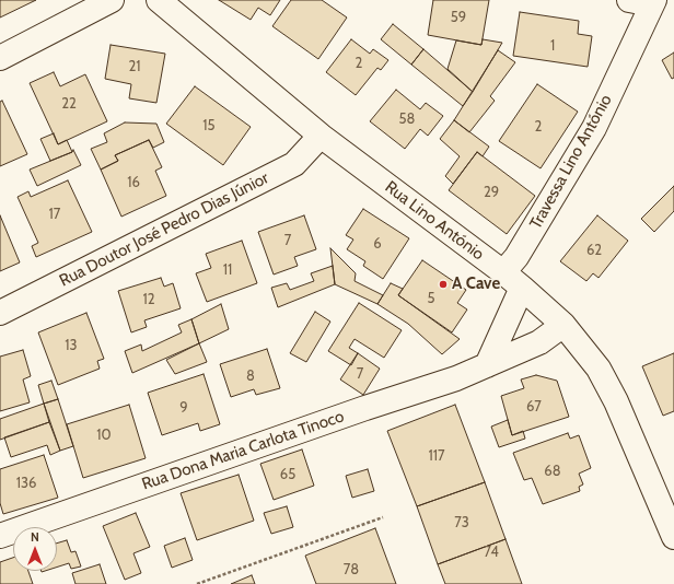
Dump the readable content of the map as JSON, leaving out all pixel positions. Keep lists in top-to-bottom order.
{
  "streets": {
    "street": [
      "Travessa Lino António",
      "Rua Lino António",
      "Rua Doutor José Pedro Dias Júnior",
      "Rua Dona Maria Carlota Tinoco"
    ]
  },
  "crossings": [
    ["Travessa Lino António", "Rua Lino António"],
    ["Rua Lino António", "Rua Doutor José Pedro Dias Júnior"],
    ["Rua Lino António", "Rua Dona Maria Carlota Tinoco"]
  ],
  "places": ["A Cave"],
  "house_numbers": [
    "59",
    "1",
    "2",
    "21",
    "22",
    "58",
    "15",
    "2",
    "16",
    "29",
    "17",
    "7",
    "6",
    "62",
    "11",
    "5",
    "12",
    "13",
    "7",
    "8",
    "67",
    "9",
    "10",
    "117",
    "68",
    "65",
    "136",
    "73",
    "74",
    "78"
  ],
  "north": "top"
}
